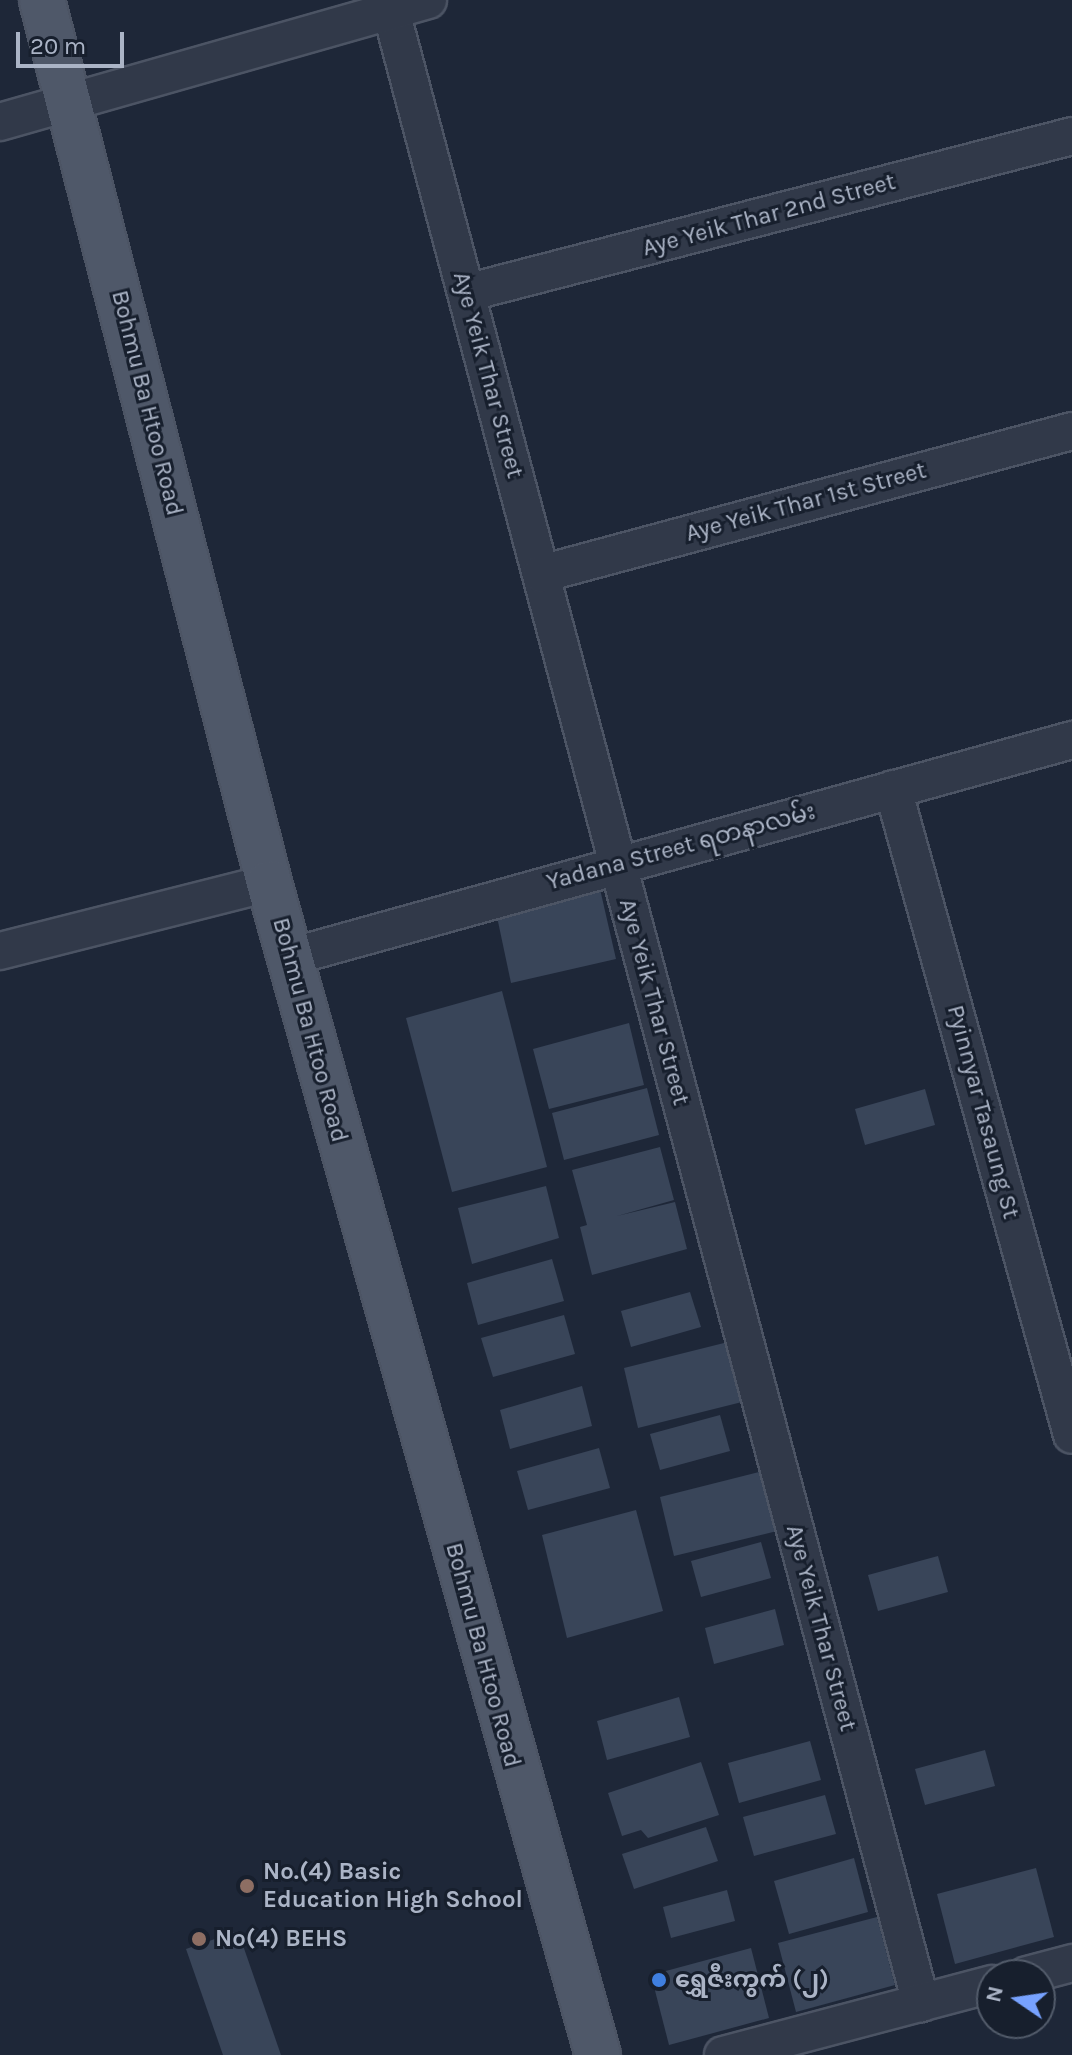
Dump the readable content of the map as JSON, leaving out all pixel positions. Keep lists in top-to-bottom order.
{
  "streets": {
    "main road": ["Bohmu Ba Htoo Road"],
    "street": [
      "Aye Yeik Thar 2nd Street",
      "Aye Yeik Thar Street",
      "Aye Yeik Thar 1st Street",
      "Yadana Street ရတနာလမ်း",
      "Pyinnyar Tasaung St"
    ]
  },
  "crossings": [
    ["Aye Yeik Thar 2nd Street", "Aye Yeik Thar Street"],
    ["Aye Yeik Thar Street", "Aye Yeik Thar 1st Street"],
    ["Aye Yeik Thar Street", "Yadana Street ရတနာလမ်း"],
    ["Bohmu Ba Htoo Road", "Yadana Street ရတနာလမ်း"],
    ["Yadana Street ရတနာလမ်း", "Pyinnyar Tasaung St"]
  ],
  "places": ["No.(4) Basic Education High School", "No(4) BEHS", "ရွှေဇီးကွက် (၂)"],
  "scale_bar": "20 m",
  "north": "left"
}
